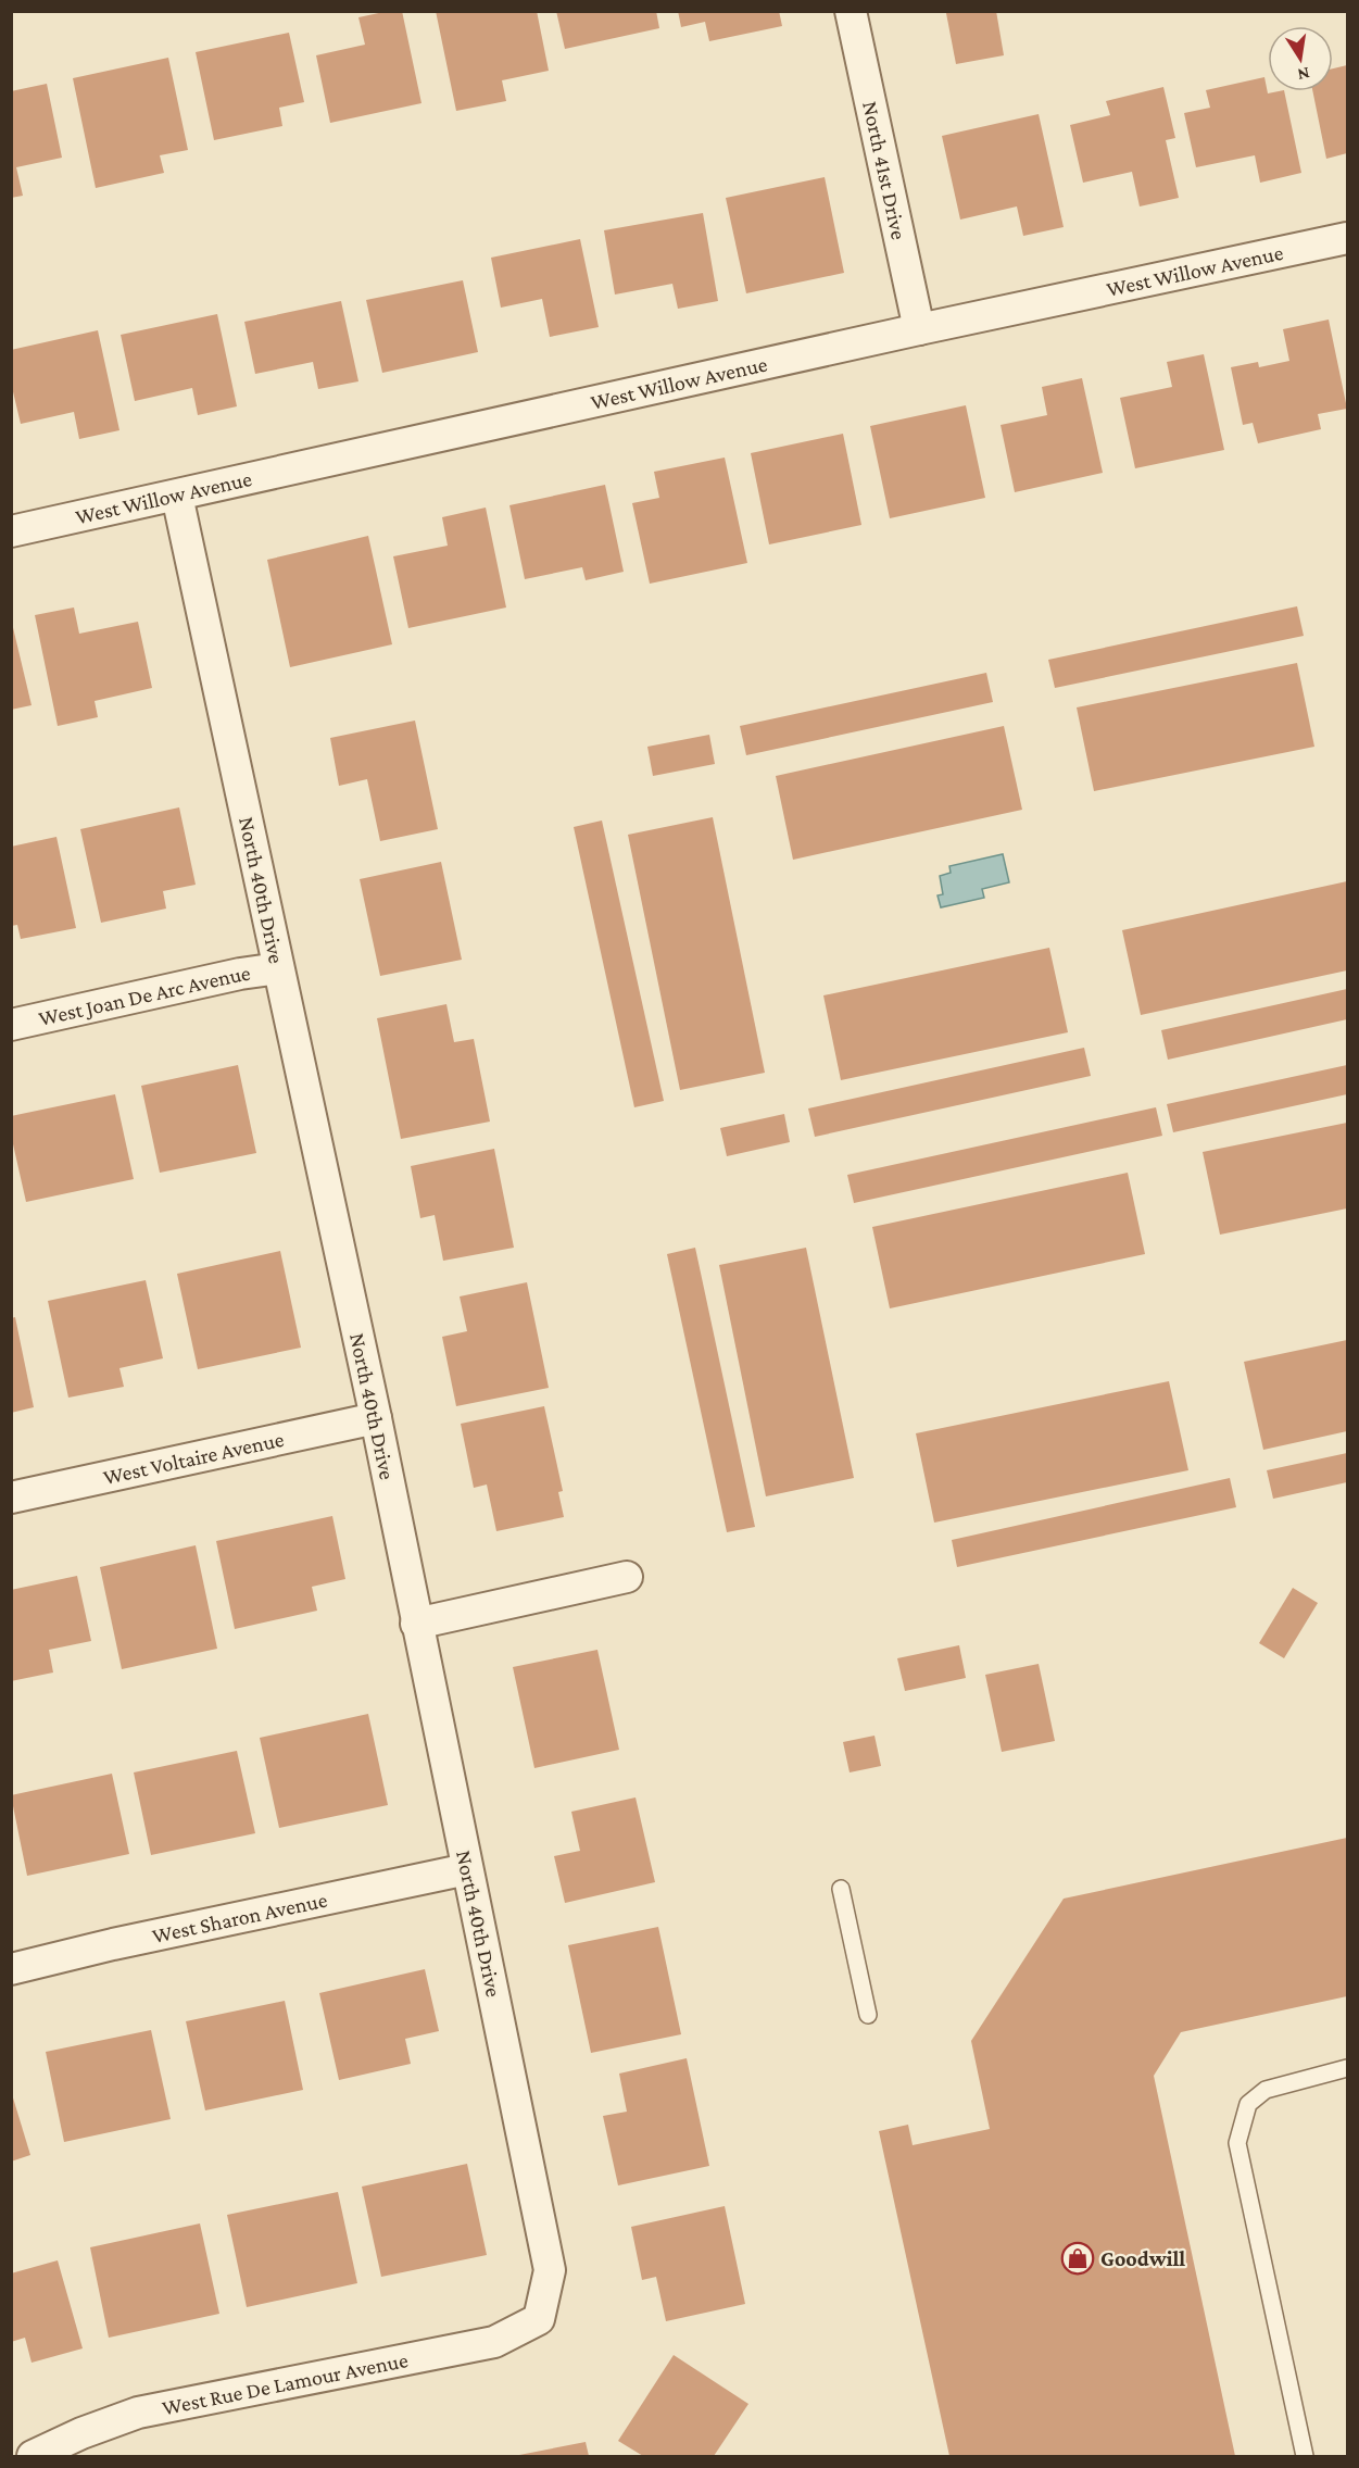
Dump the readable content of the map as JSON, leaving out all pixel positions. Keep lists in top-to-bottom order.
{
  "streets": {
    "street": [
      "North 41st Drive",
      "West Willow Avenue",
      "North 40th Drive",
      "West Joan De Arc Avenue",
      "West Voltaire Avenue",
      "West Sharon Avenue",
      "West Rue De Lamour Avenue"
    ]
  },
  "crossings": [
    ["North 41st Drive", "West Willow Avenue"],
    ["West Willow Avenue", "North 40th Drive"],
    ["North 40th Drive", "West Joan De Arc Avenue"],
    ["North 40th Drive", "West Voltaire Avenue"],
    ["North 40th Drive", "West Sharon Avenue"],
    ["North 40th Drive", "West Rue De Lamour Avenue"]
  ],
  "places": {
    "shop": ["Goodwill"]
  },
  "north": "bottom"
}
